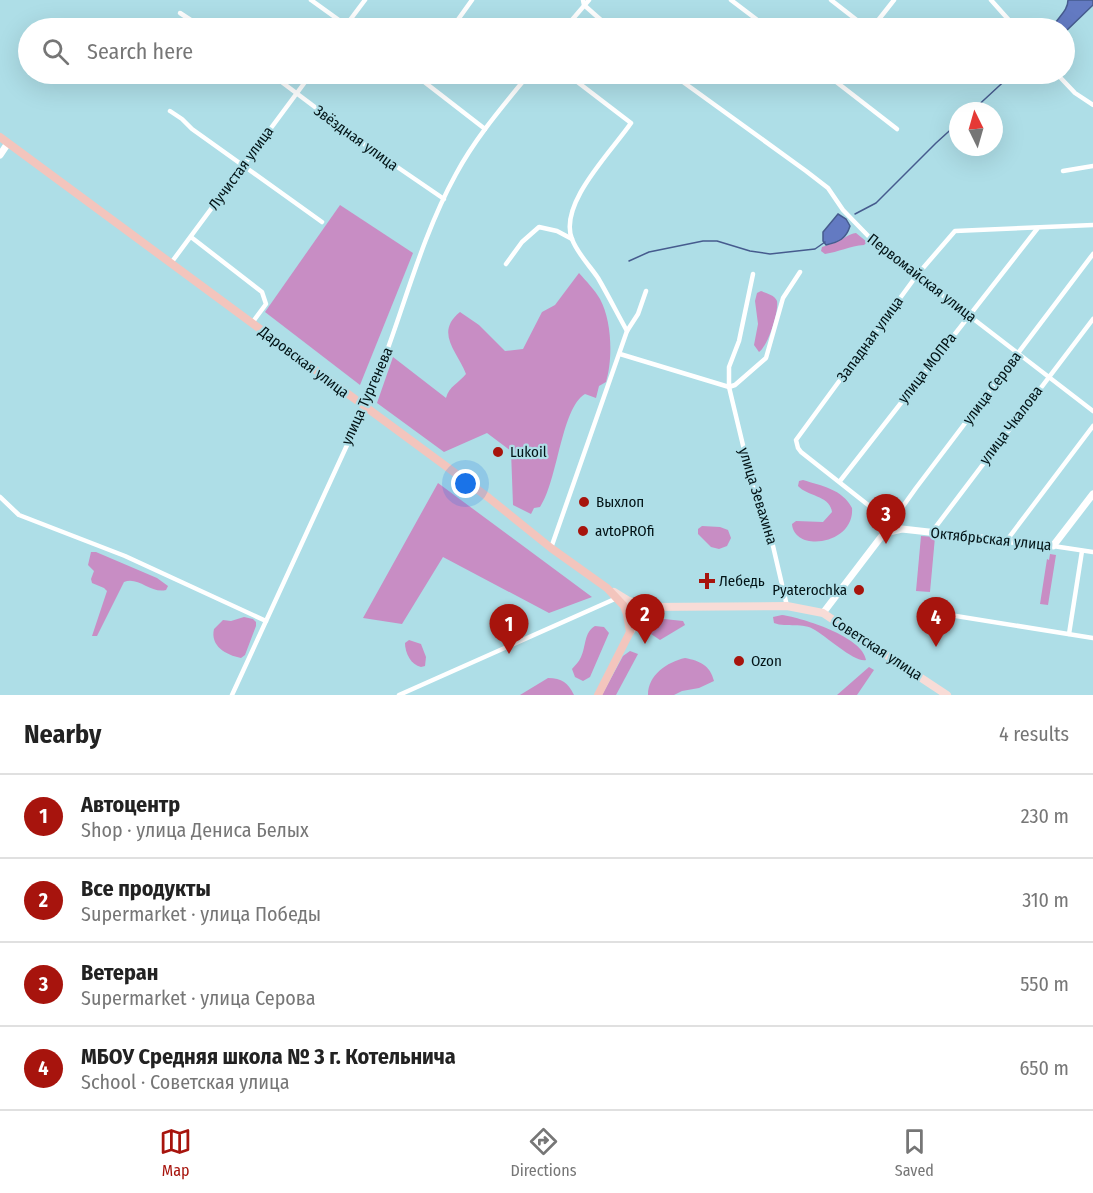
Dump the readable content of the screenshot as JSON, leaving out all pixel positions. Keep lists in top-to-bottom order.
{
  "streets": {
    "highway": ["Даровская улица"],
    "main road": ["Советская улица"],
    "street": [
      "Звёздная улица",
      "Лучистая улица",
      "Первомайская улица",
      "Западная улица",
      "улица МОПРа",
      "улица Серова",
      "улица Тургенева",
      "улица Чкалова",
      "улица Зевахина",
      "Октябрьская улица"
    ]
  },
  "crossings": [
    ["Звёздная улица", "Лучистая улица"],
    ["Звёздная улица", "улица Тургенева"],
    ["Лучистая улица", "Даровская улица"],
    ["Первомайская улица", "Западная улица"],
    ["Первомайская улица", "улица МОПРа"],
    ["Первомайская улица", "улица Серова"],
    ["Первомайская улица", "улица Чкалова"],
    ["Западная улица", "улица МОПРа"],
    ["Даровская улица", "улица Тургенева"],
    ["Даровская улица", "Советская улица"],
    ["улица Чкалова", "Октябрьская улица"],
    ["улица Зевахина", "Советская улица"]
  ],
  "places": {
    "other": [
      "Lukoil",
      "Выхлоп",
      "avtoPROfi",
      "Pyaterochka",
      "Ozon"
    ],
    "health": ["Лебедь"]
  },
  "north": "top",
  "page": {
    "search": "Search here",
    "pins": [
      "3",
      "2",
      "4",
      "1"
    ],
    "heading": ["Nearby", "4 results"],
    "list": [
      {
        "mark": "1",
        "name": "Автоцентр",
        "note": "Shop · улица Дениса Белых",
        "value": "230 m"
      },
      {
        "mark": "2",
        "name": "Все продукты",
        "note": "Supermarket · улица Победы",
        "value": "310 m"
      },
      {
        "mark": "3",
        "name": "Ветеран",
        "note": "Supermarket · улица Серова",
        "value": "550 m"
      },
      {
        "mark": "4",
        "name": "МБОУ Средняя школа № 3 г. Котельнича",
        "note": "School · Советская улица",
        "value": "650 m"
      }
    ],
    "nav": ["Map", "Directions", "Saved"]
  }
}
